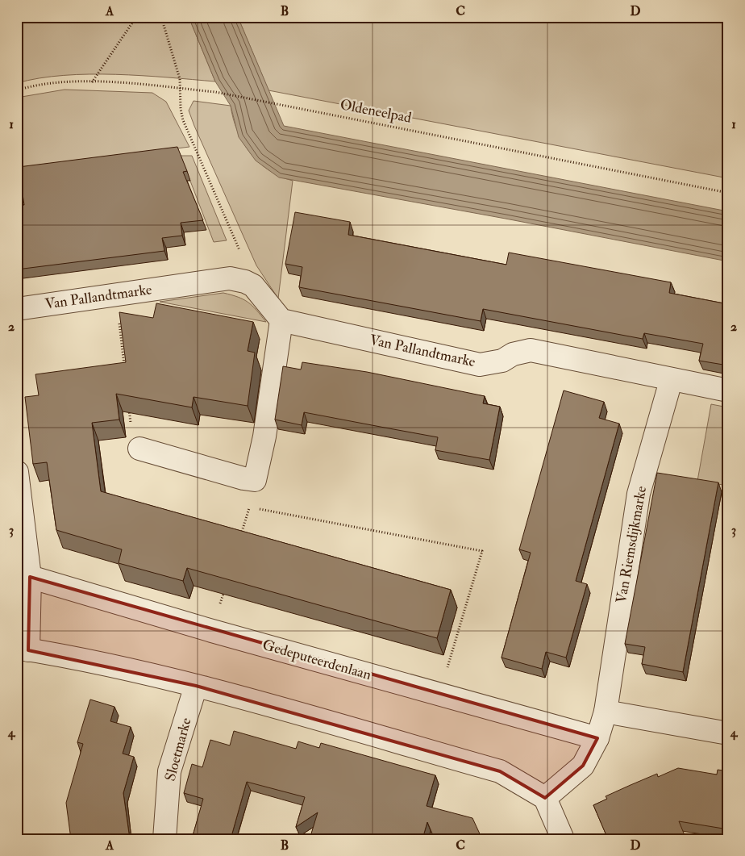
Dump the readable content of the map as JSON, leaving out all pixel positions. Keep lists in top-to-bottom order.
{
  "streets": {
    "street": [
      "Van Pallandtmarke",
      "Van Riemsdijkmarke",
      "Gedeputeerdenlaan",
      "Sloetmarke"
    ],
    "path": ["Oldeneelpad"]
  },
  "crossings": [
    ["Van Pallandtmarke", "Van Riemsdijkmarke"],
    ["Van Riemsdijkmarke", "Gedeputeerdenlaan"]
  ],
  "grid": {
    "columns": [
      "A",
      "B",
      "C",
      "D"
    ],
    "rows": [
      "1",
      "2",
      "3",
      "4"
    ]
  }
}
